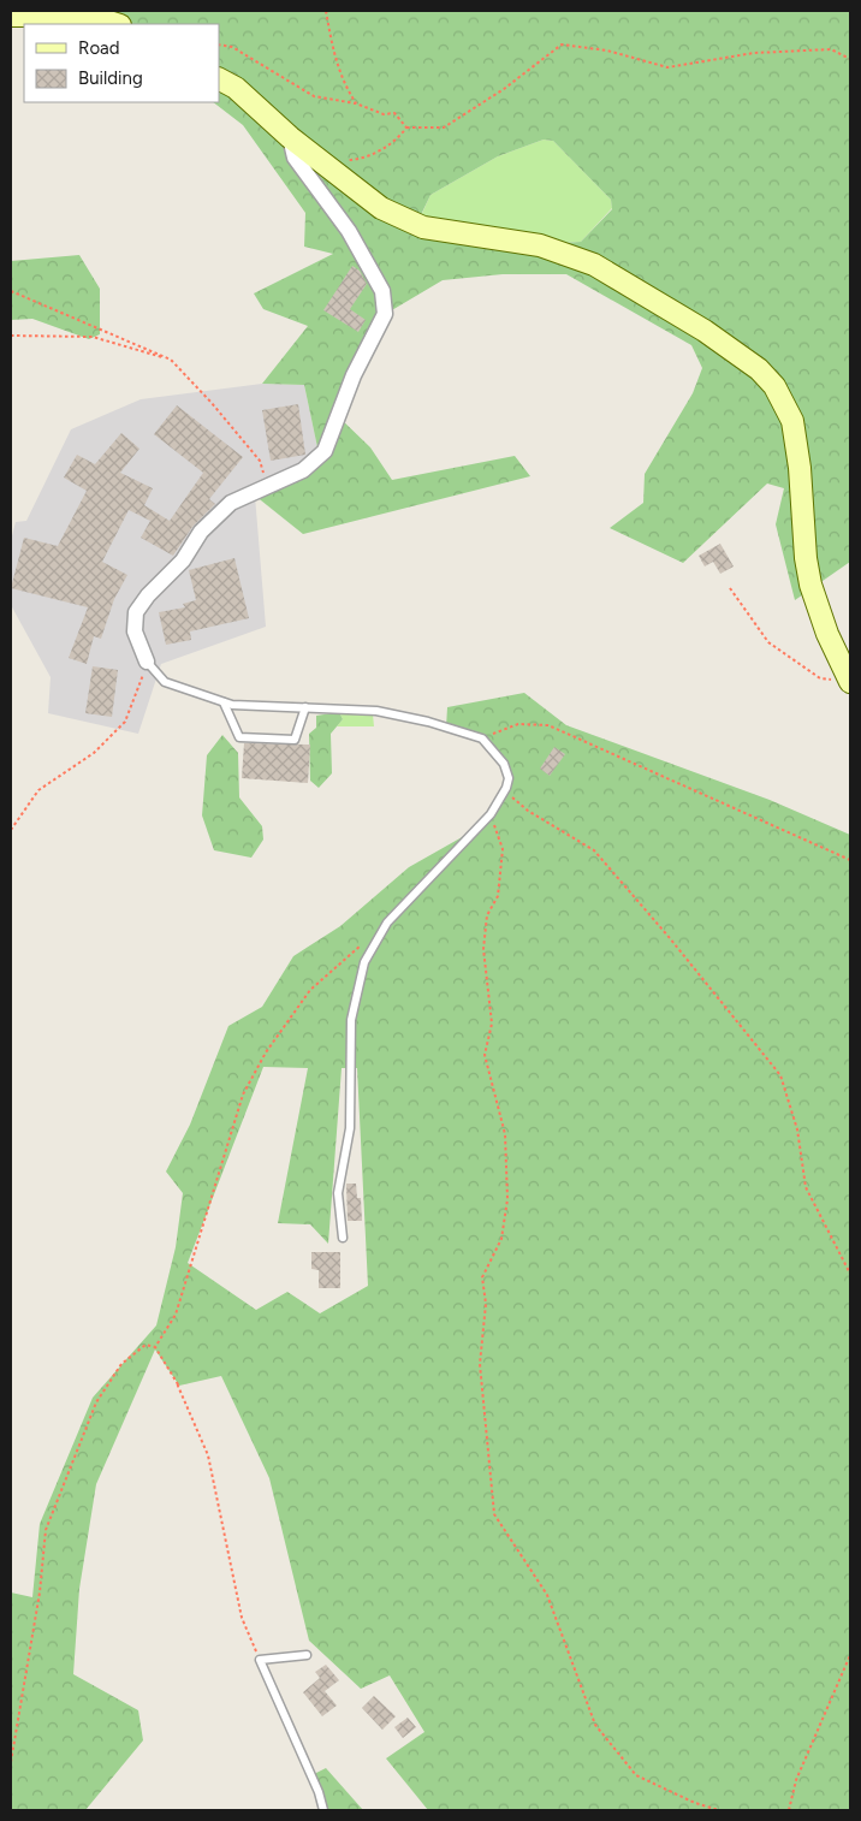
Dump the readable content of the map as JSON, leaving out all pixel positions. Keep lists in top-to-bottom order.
{
  "legend": ["Road", "Building"]
}
